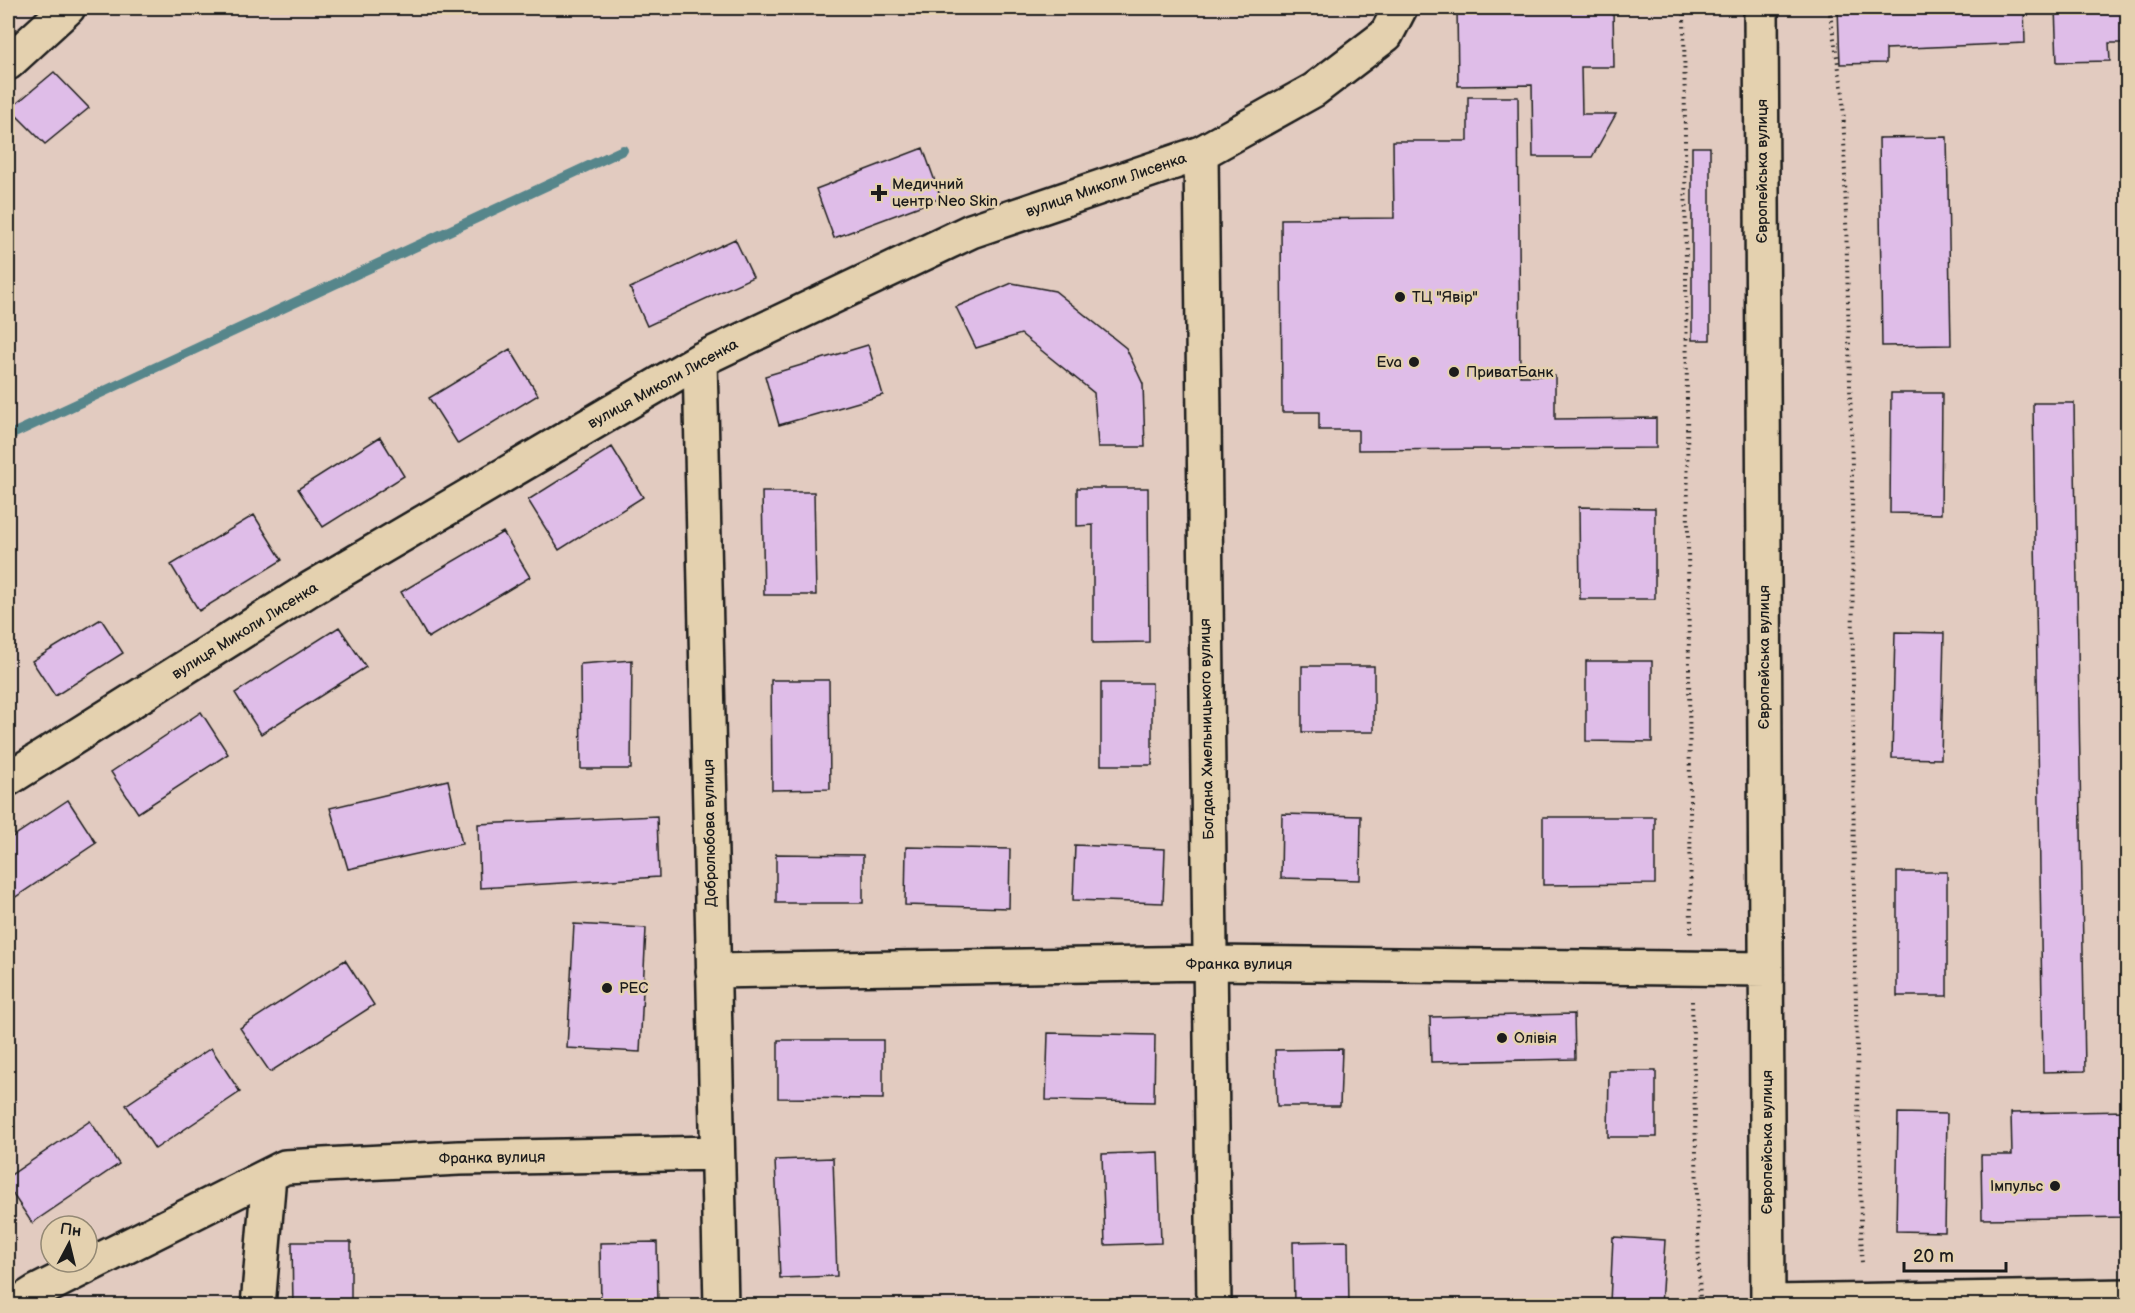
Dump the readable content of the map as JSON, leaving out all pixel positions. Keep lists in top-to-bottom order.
{
  "streets": {
    "street": [
      "Європейська вулиця",
      "вулиця Миколи Лисенка",
      "Богдана Хмельницького вулиця",
      "Добролюбова вулиця",
      "Франка вулиця"
    ]
  },
  "crossings": [
    ["Європейська вулиця", "Франка вулиця"],
    ["вулиця Миколи Лисенка", "Богдана Хмельницького вулиця"],
    ["вулиця Миколи Лисенка", "Добролюбова вулиця"],
    ["Богдана Хмельницького вулиця", "Франка вулиця"],
    ["Добролюбова вулиця", "Франка вулиця"]
  ],
  "places": {
    "health": ["Медичний центр Neo Skin"],
    "other": [
      "ТЦ \"Явір\"",
      "Eva",
      "ПриватБанк",
      "РЕС",
      "Олівія",
      "Імпульс"
    ]
  },
  "scale_bar": "20 m",
  "north": "top"
}
